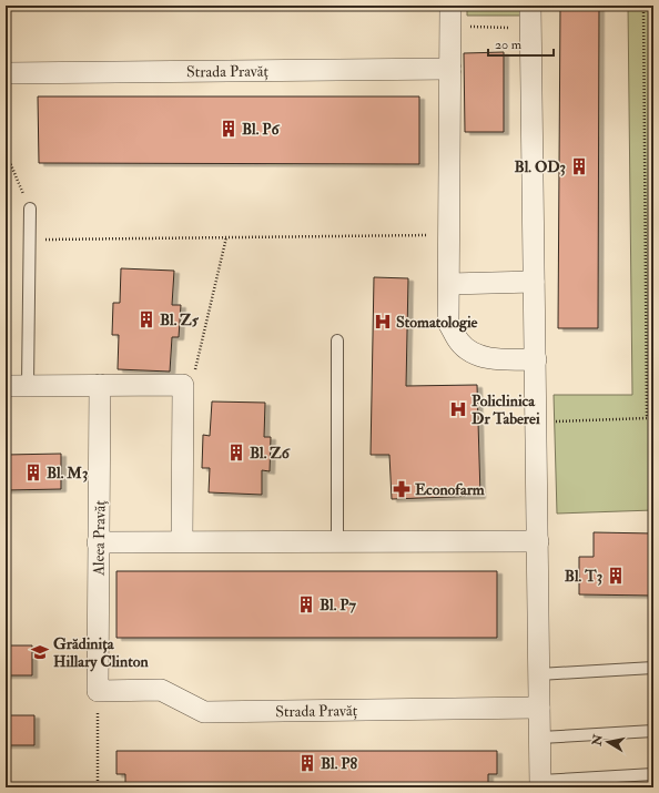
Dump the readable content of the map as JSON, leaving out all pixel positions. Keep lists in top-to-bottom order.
{
  "streets": {
    "street": ["Strada Pravăț", "Aleea Pravăț"]
  },
  "crossings": [
    ["Strada Pravăț", "Aleea Pravăț"]
  ],
  "places": {
    "building": [
      "Bl. P6",
      "Bl. OD3",
      "Bl. Z5",
      "Bl. Z6",
      "Bl. M3",
      "Bl. T3",
      "Bl. P7",
      "Bl. P8"
    ],
    "hospital": ["Stomatologie", "Policlinica Dr Taberei"],
    "pharmacy": ["Econofarm"],
    "school or university": ["Grădinița Hillary Clinton"]
  },
  "scale_bar": "20 m",
  "north": "left"
}
